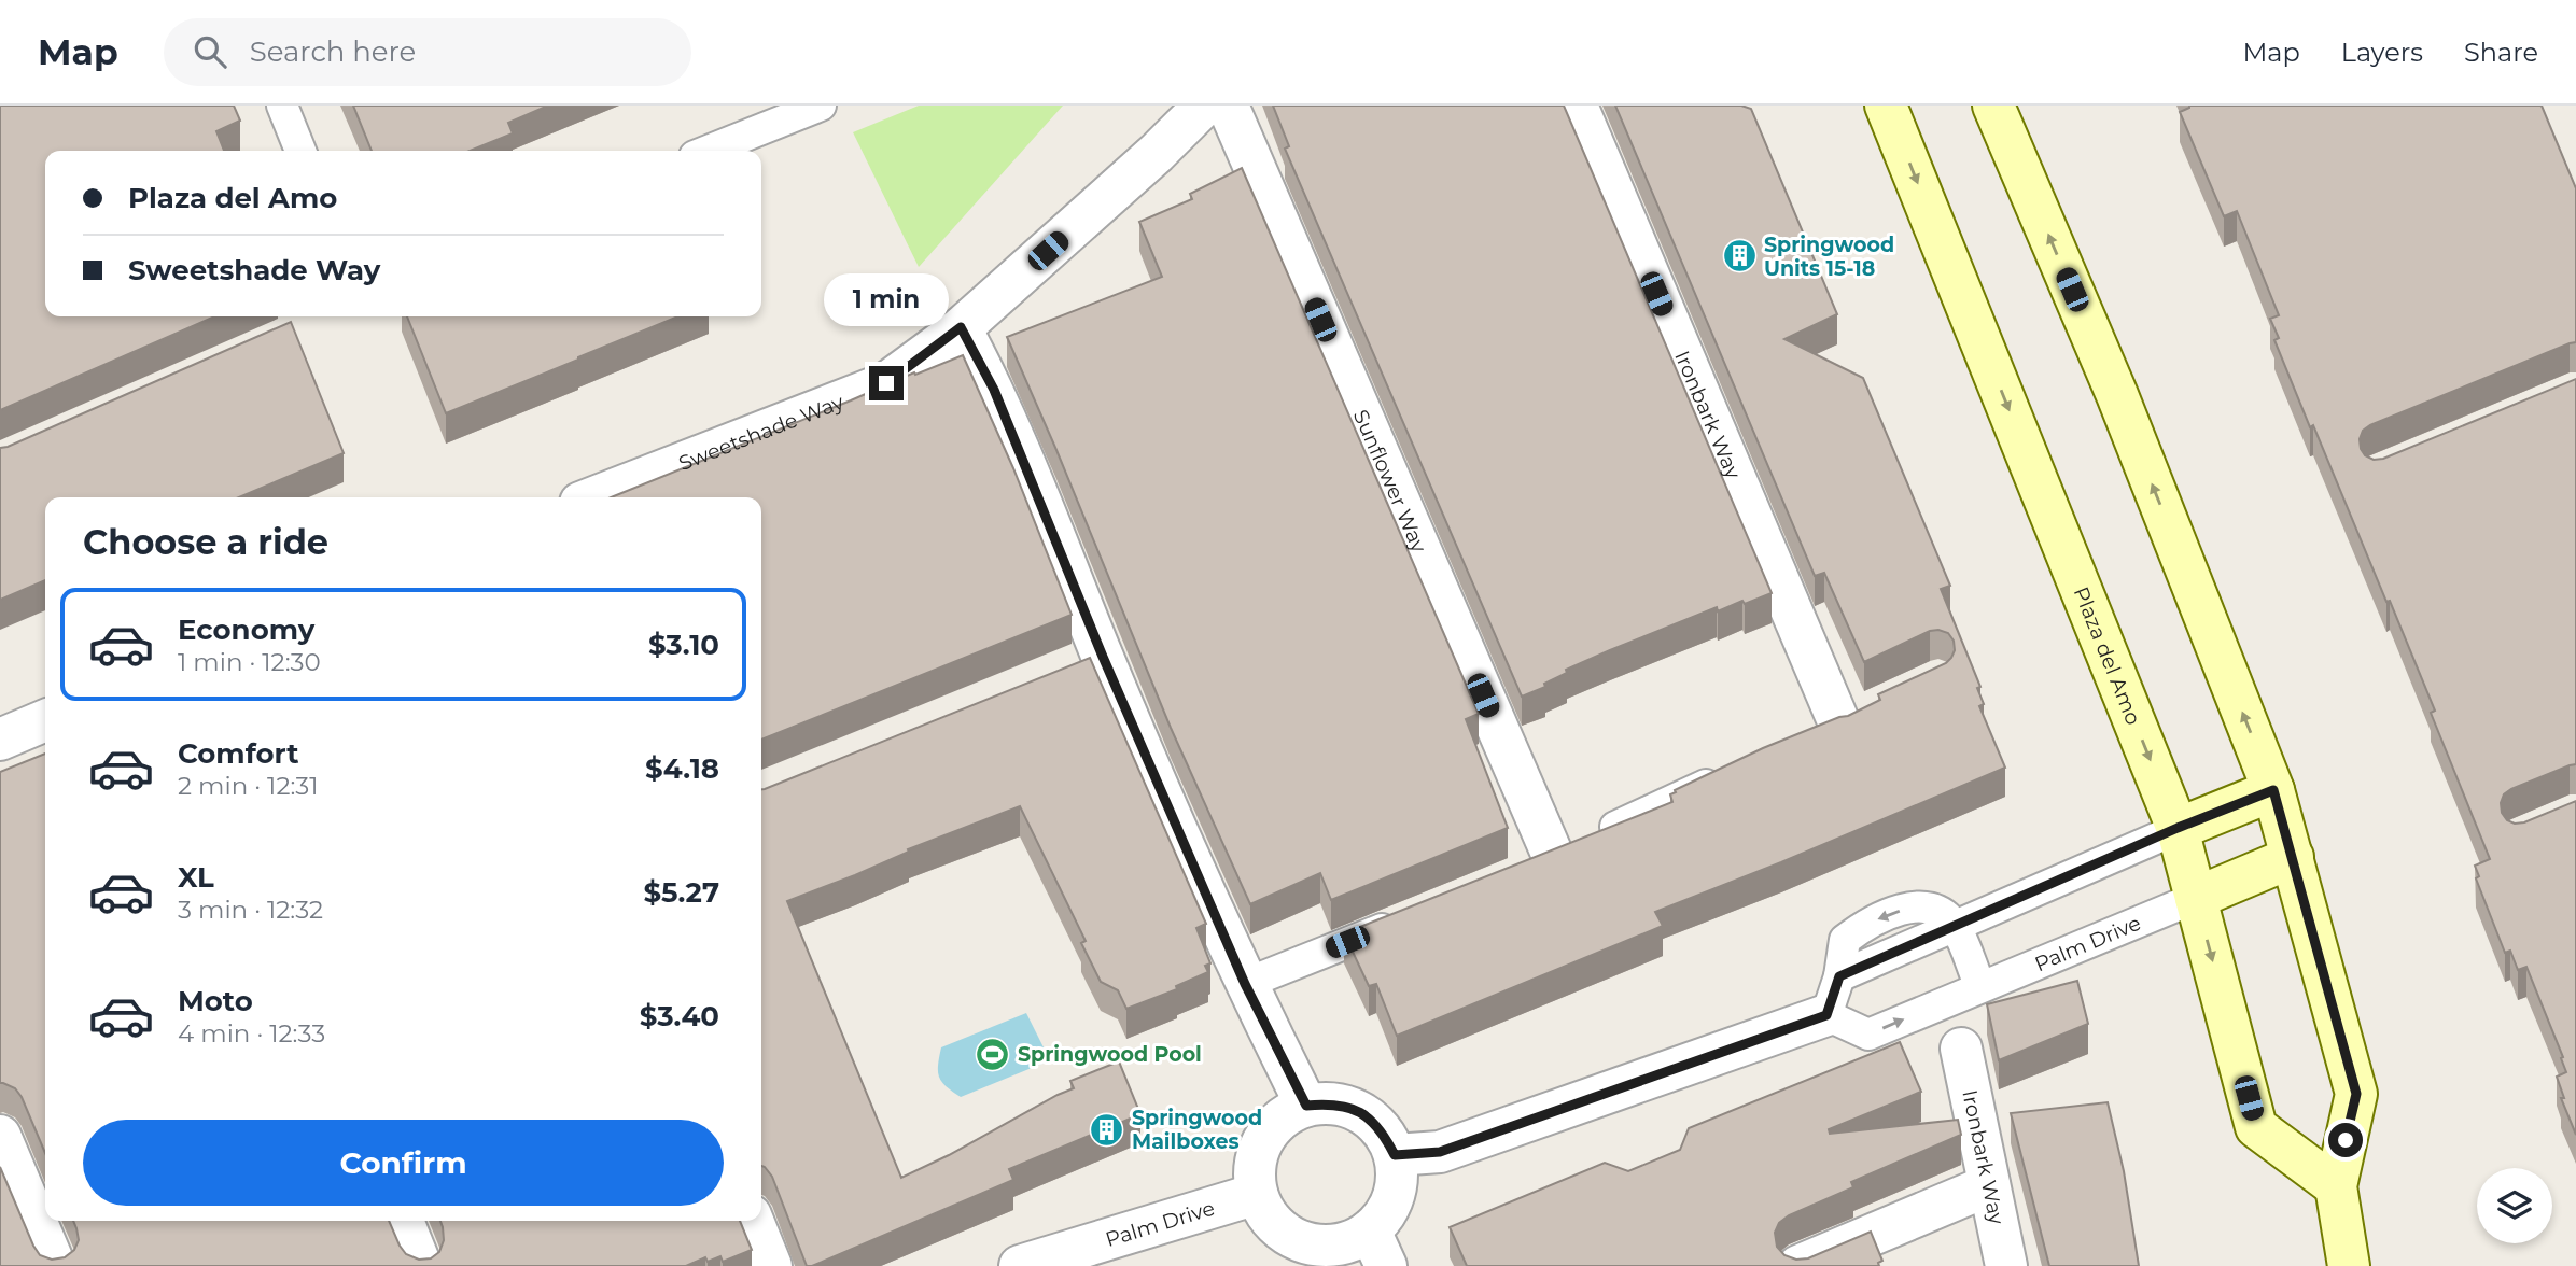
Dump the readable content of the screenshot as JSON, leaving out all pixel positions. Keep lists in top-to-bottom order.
{
  "streets": {
    "main road": ["Plaza del Amo"],
    "street": [
      "Ironbark Way",
      "Sweetshade Way",
      "Sunflower Way",
      "Palm Drive"
    ]
  },
  "crossings": [
    ["Plaza del Amo", "Palm Drive"]
  ],
  "places": {
    "building": ["Springwood Units 15-18", "Springwood Mailboxes"],
    "sports": ["Springwood Pool"]
  },
  "page": {
    "header": "Map",
    "search": "Search here",
    "nav": ["Map", "Layers", "Share"],
    "banner": ["Plaza del Amo", "Sweetshade Way"],
    "bubble": "1 min",
    "heading": "Choose a ride",
    "list": [
      {
        "name": "Economy",
        "note": "1 min · 12:30",
        "value": "$3.10"
      },
      {
        "name": "Comfort",
        "note": "2 min · 12:31",
        "value": "$4.18"
      },
      {
        "name": "XL",
        "note": "3 min · 12:32",
        "value": "$5.27"
      },
      {
        "name": "Moto",
        "note": "4 min · 12:33",
        "value": "$3.40"
      }
    ],
    "buttons": "Confirm"
  }
}
